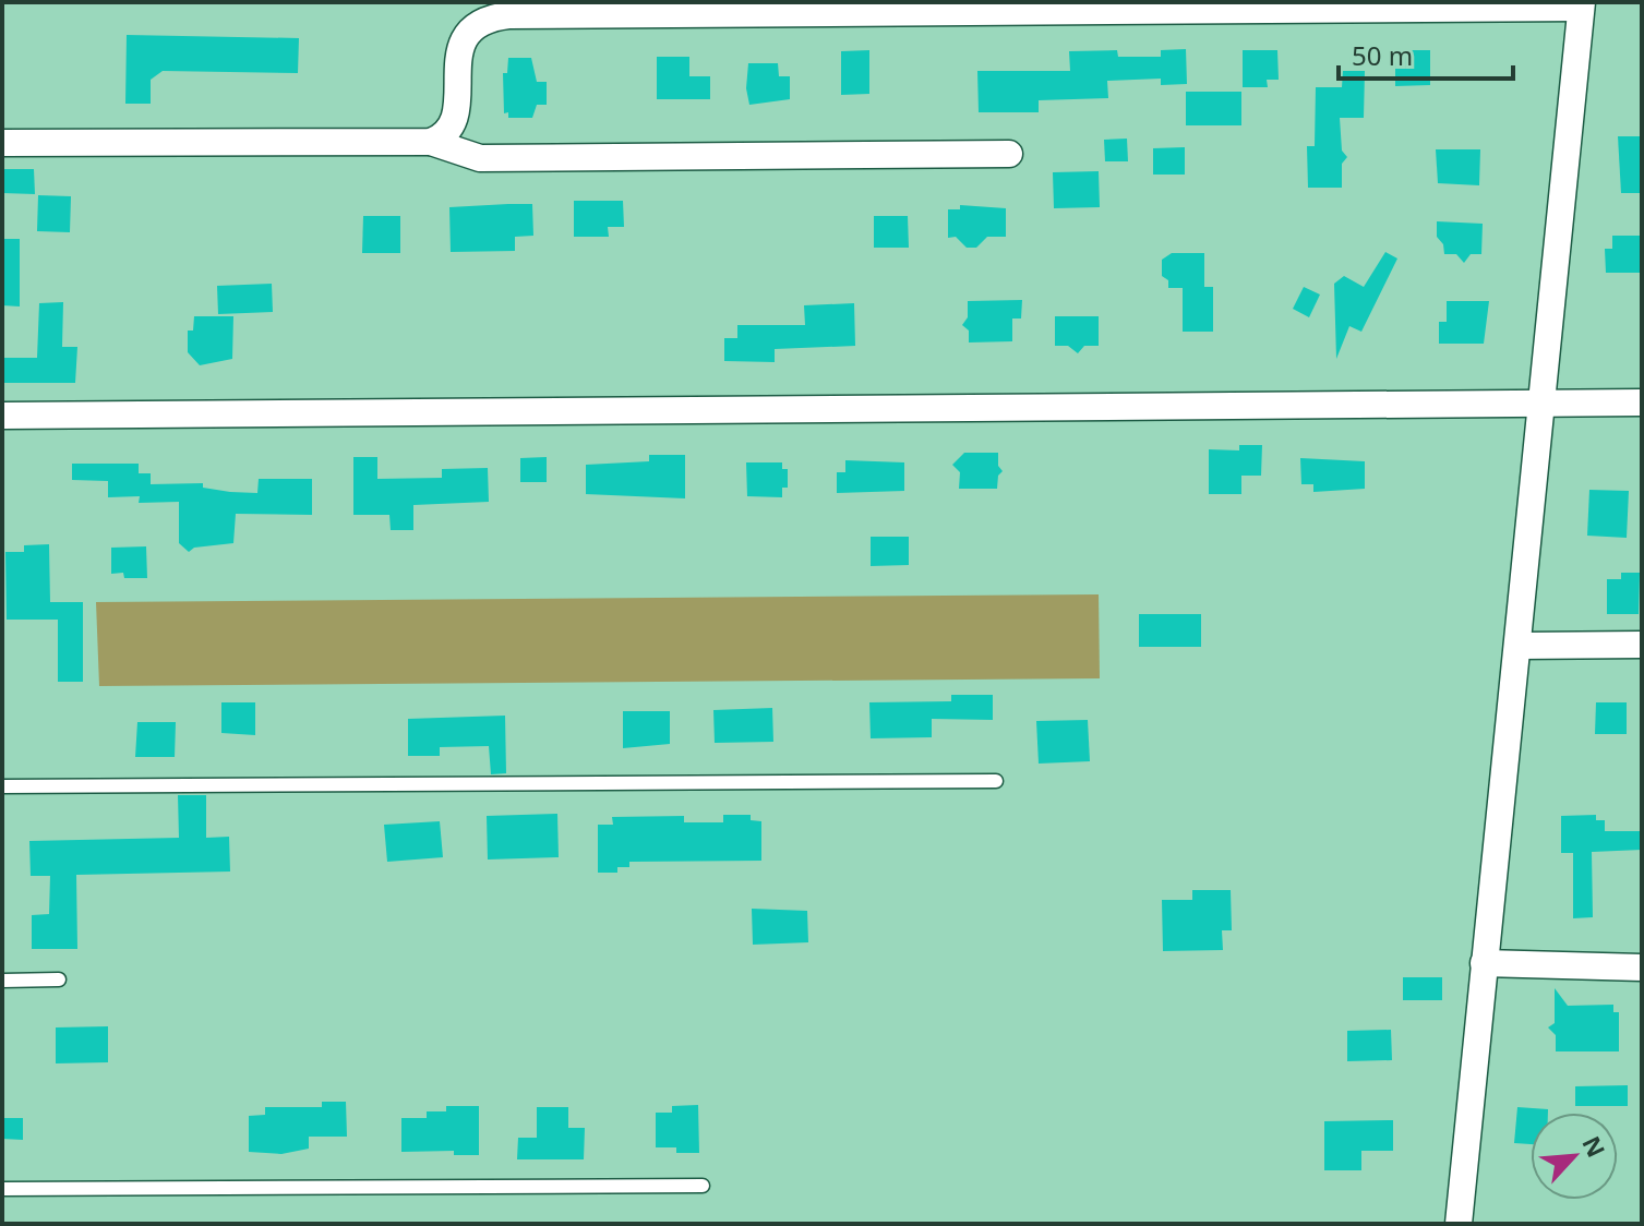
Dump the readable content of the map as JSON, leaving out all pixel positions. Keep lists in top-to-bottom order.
{
  "scale_bar": "50 m",
  "north": "top right"
}
